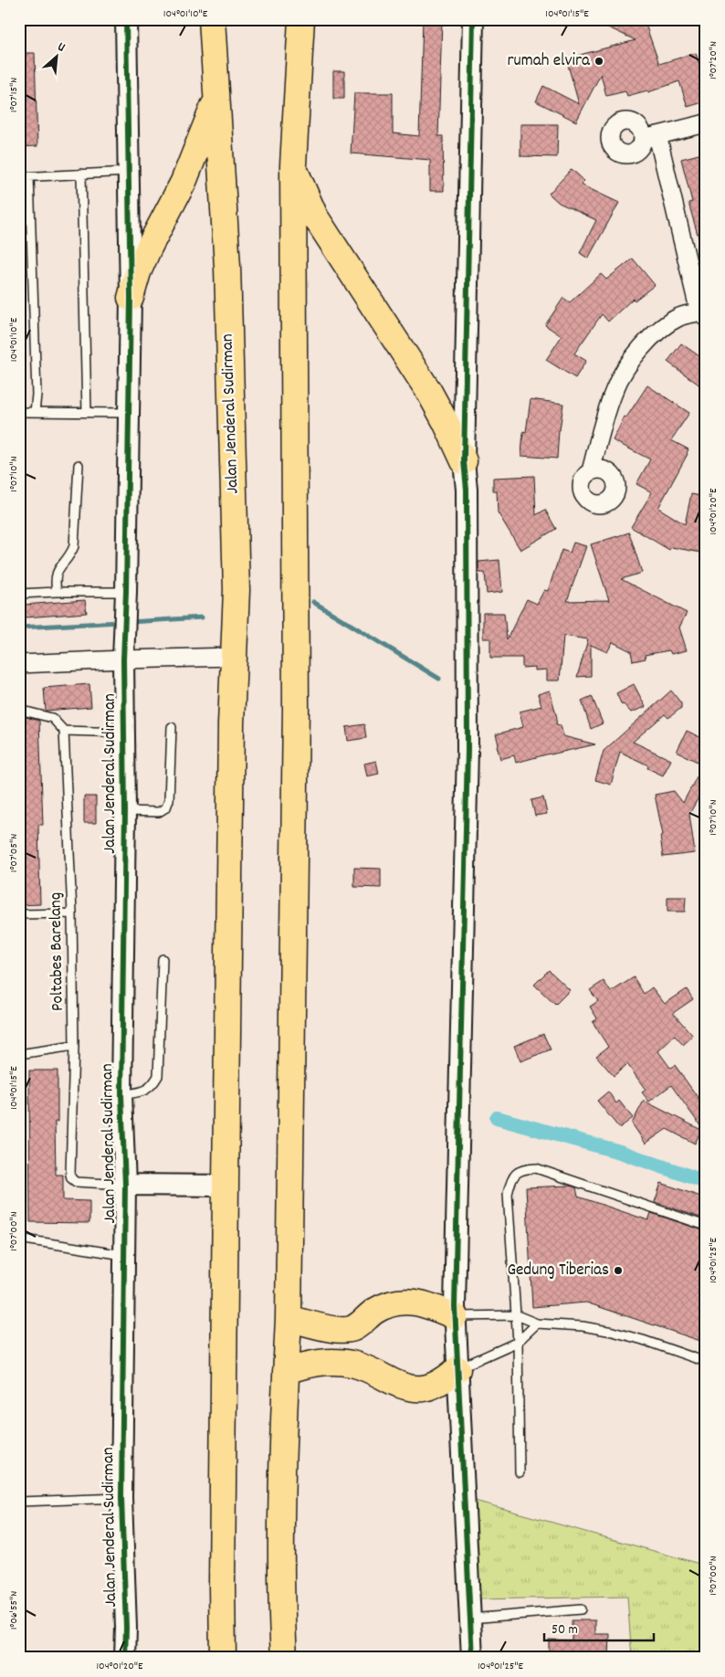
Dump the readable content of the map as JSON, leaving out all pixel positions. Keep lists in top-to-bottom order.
{
  "streets": {
    "highway": ["Jalan Jenderal Sudirman"],
    "lane": ["Poltabes Barelang"]
  },
  "crossings": [
    ["Jalan Jenderal Sudirman", "Poltabes Barelang"]
  ],
  "places": ["rumah elvira", "Gedung Tiberias"],
  "scale_bar": "50 m",
  "north": "top right",
  "coordinates": [
    "104°01'10\"E",
    "104°01'15\"E",
    "1°07'20\"N",
    "1°07'15\"N",
    "1°07'10\"N",
    "104°01'20\"E",
    "1°07'05\"N",
    "1°07'00\"N",
    "104°01'25\"E",
    "1°06'55\"N"
  ]
}
